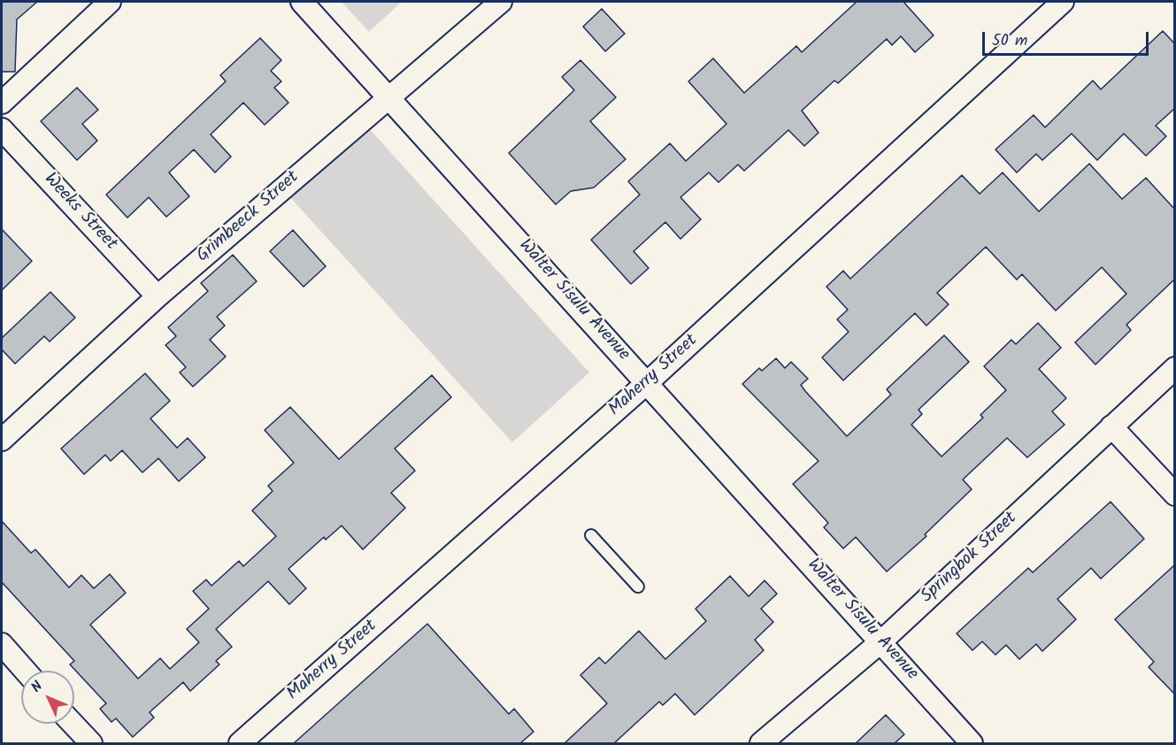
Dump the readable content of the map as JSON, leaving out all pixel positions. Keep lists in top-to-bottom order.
{
  "streets": {
    "street": [
      "Weeks Street",
      "Grimbeeck Street",
      "Walter Sisulu Avenue",
      "Maherry Street",
      "Springbok Street"
    ]
  },
  "crossings": [
    ["Weeks Street", "Grimbeeck Street"],
    ["Grimbeeck Street", "Walter Sisulu Avenue"],
    ["Walter Sisulu Avenue", "Maherry Street"],
    ["Walter Sisulu Avenue", "Springbok Street"]
  ],
  "scale_bar": "50 m",
  "north": "top left"
}
